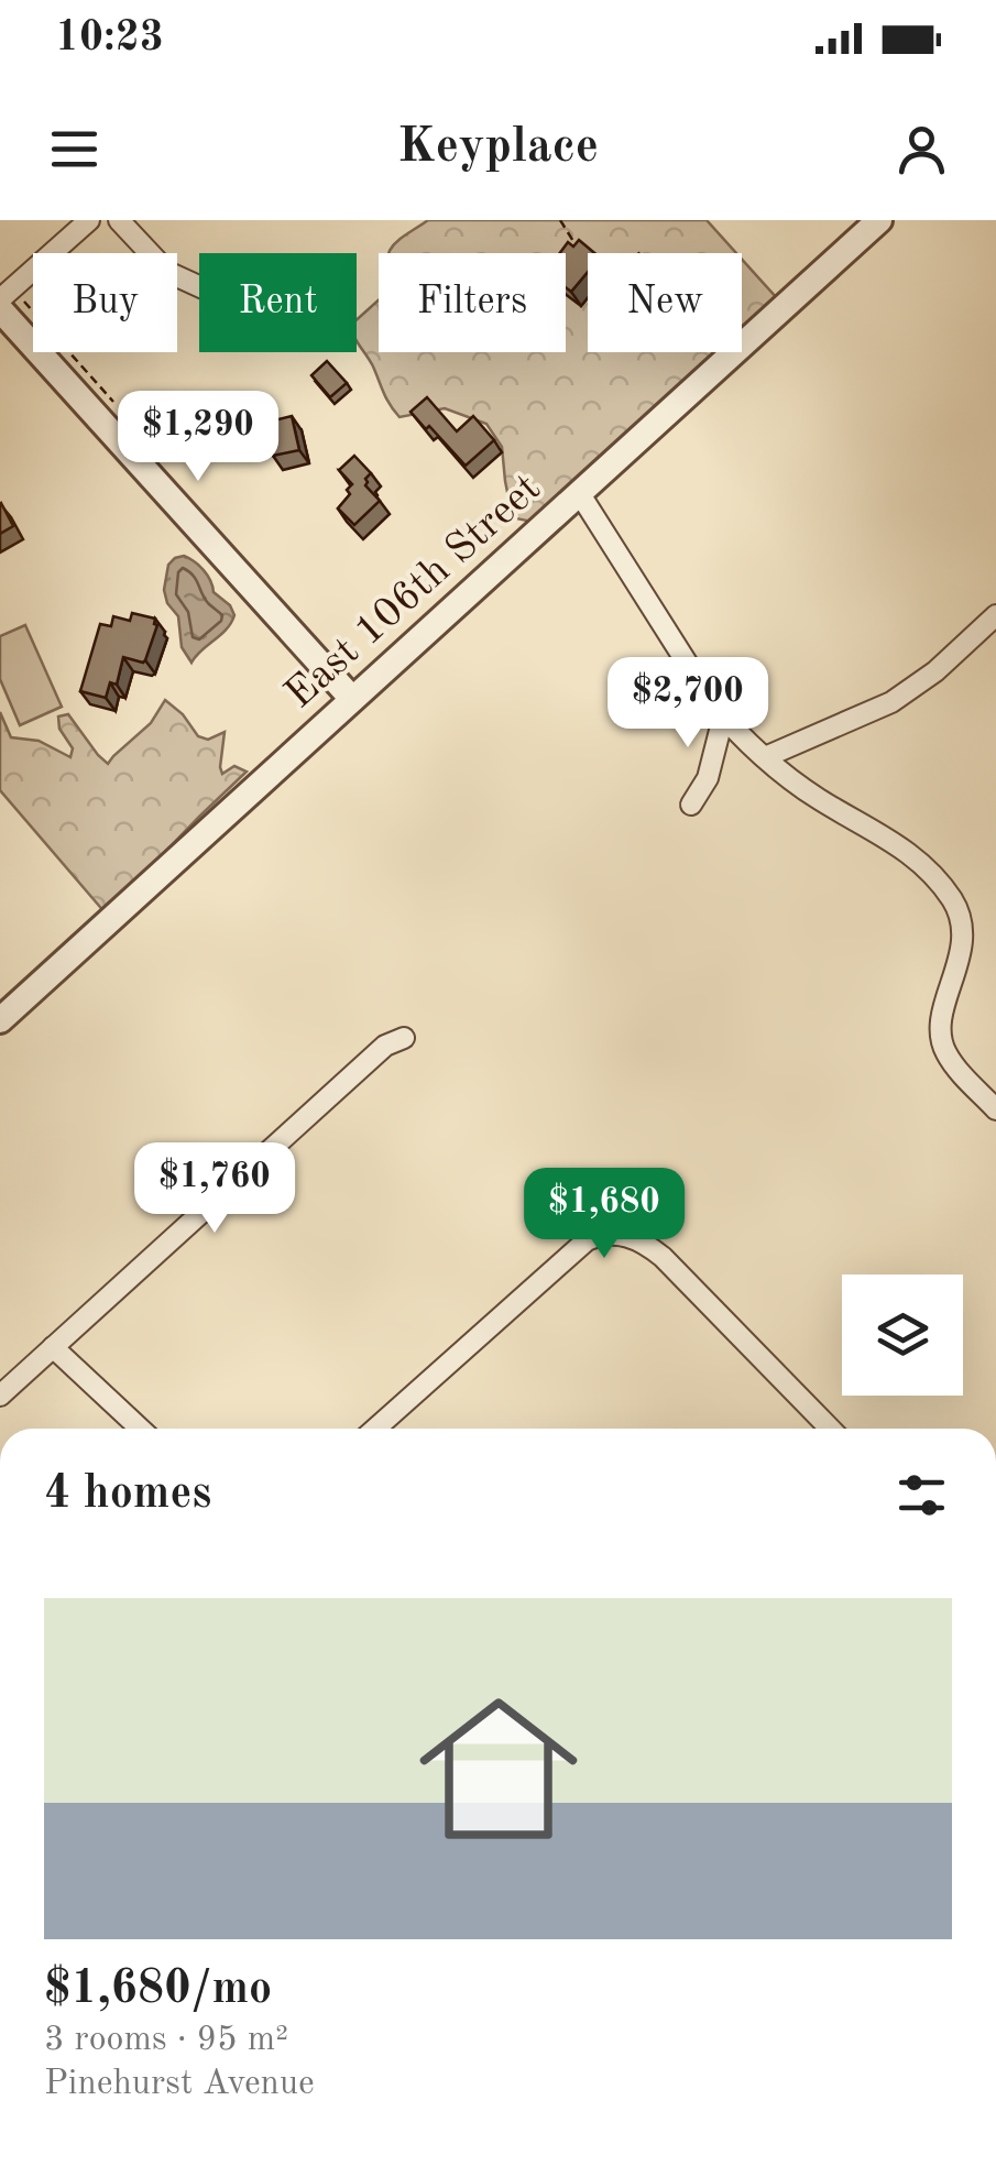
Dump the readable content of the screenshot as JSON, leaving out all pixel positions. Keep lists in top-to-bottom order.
{
  "streets": {
    "street": ["East 106th Street"]
  },
  "page": {
    "status": "10:23",
    "header": "Keyplace",
    "chip": [
      "Buy",
      "Rent",
      "Filters",
      "New"
    ],
    "price": [
      "$1,290",
      "$2,700",
      "$1,760",
      "$1,680"
    ],
    "heading": "4 homes",
    "list": [
      {
        "name": "$1,680/mo",
        "note": "3 rooms · 95 m² · Pinehurst Avenue"
      }
    ]
  }
}
